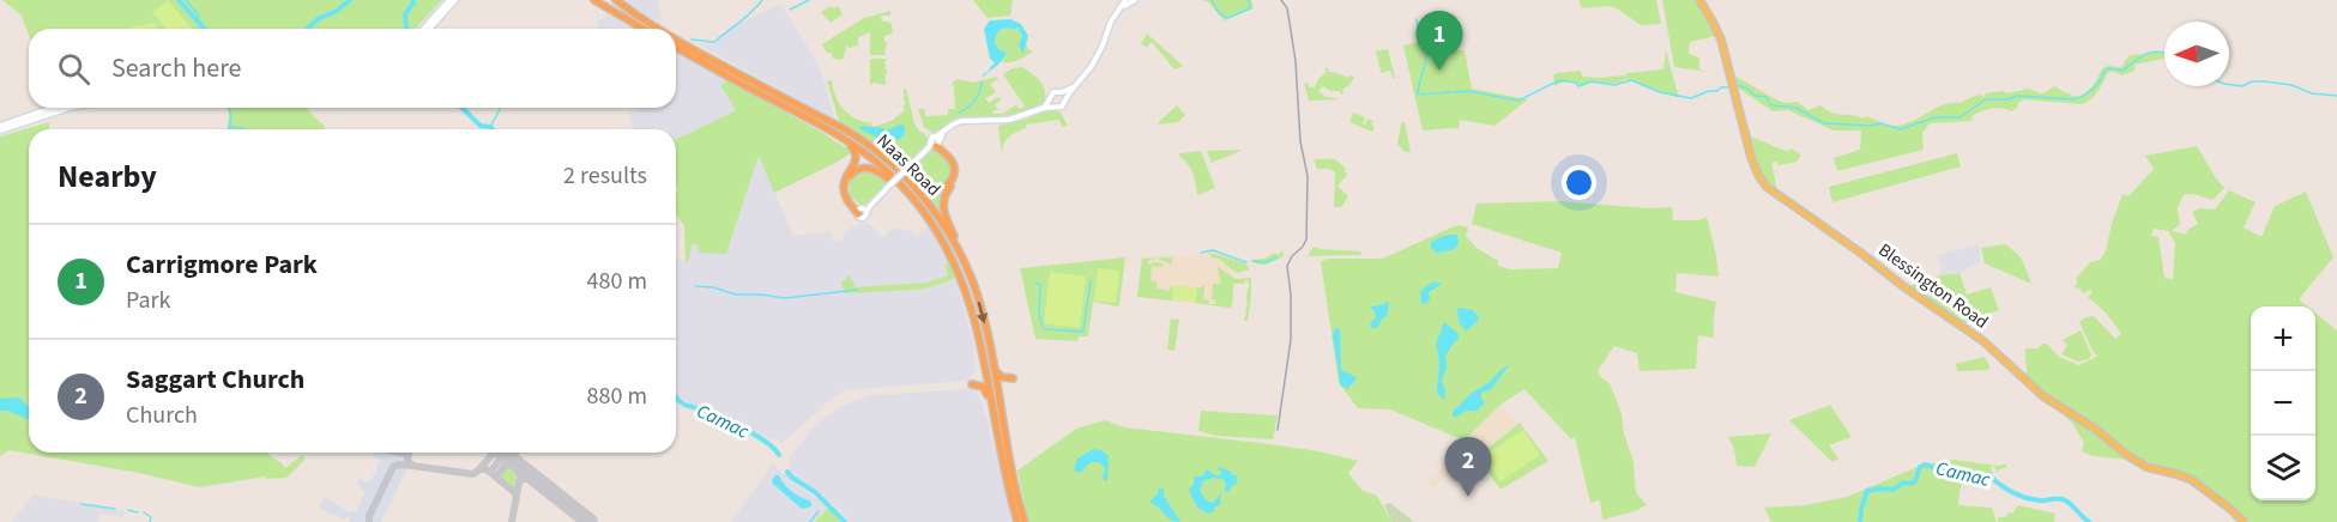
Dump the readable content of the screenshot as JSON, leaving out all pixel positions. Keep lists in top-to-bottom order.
{
  "streets": {
    "highway": ["Naas Road"],
    "main road": ["Blessington Road"]
  },
  "water": ["Camac"],
  "north": "left",
  "page": {
    "pins": ["1", "2"],
    "search": "Search here",
    "heading": ["Nearby", "2 results"],
    "list": [
      {
        "mark": "1",
        "name": "Carrigmore Park",
        "note": "Park",
        "value": "480 m"
      },
      {
        "mark": "2",
        "name": "Saggart Church",
        "note": "Church",
        "value": "880 m"
      }
    ],
    "map_buttons": ["+", "−"]
  }
}
